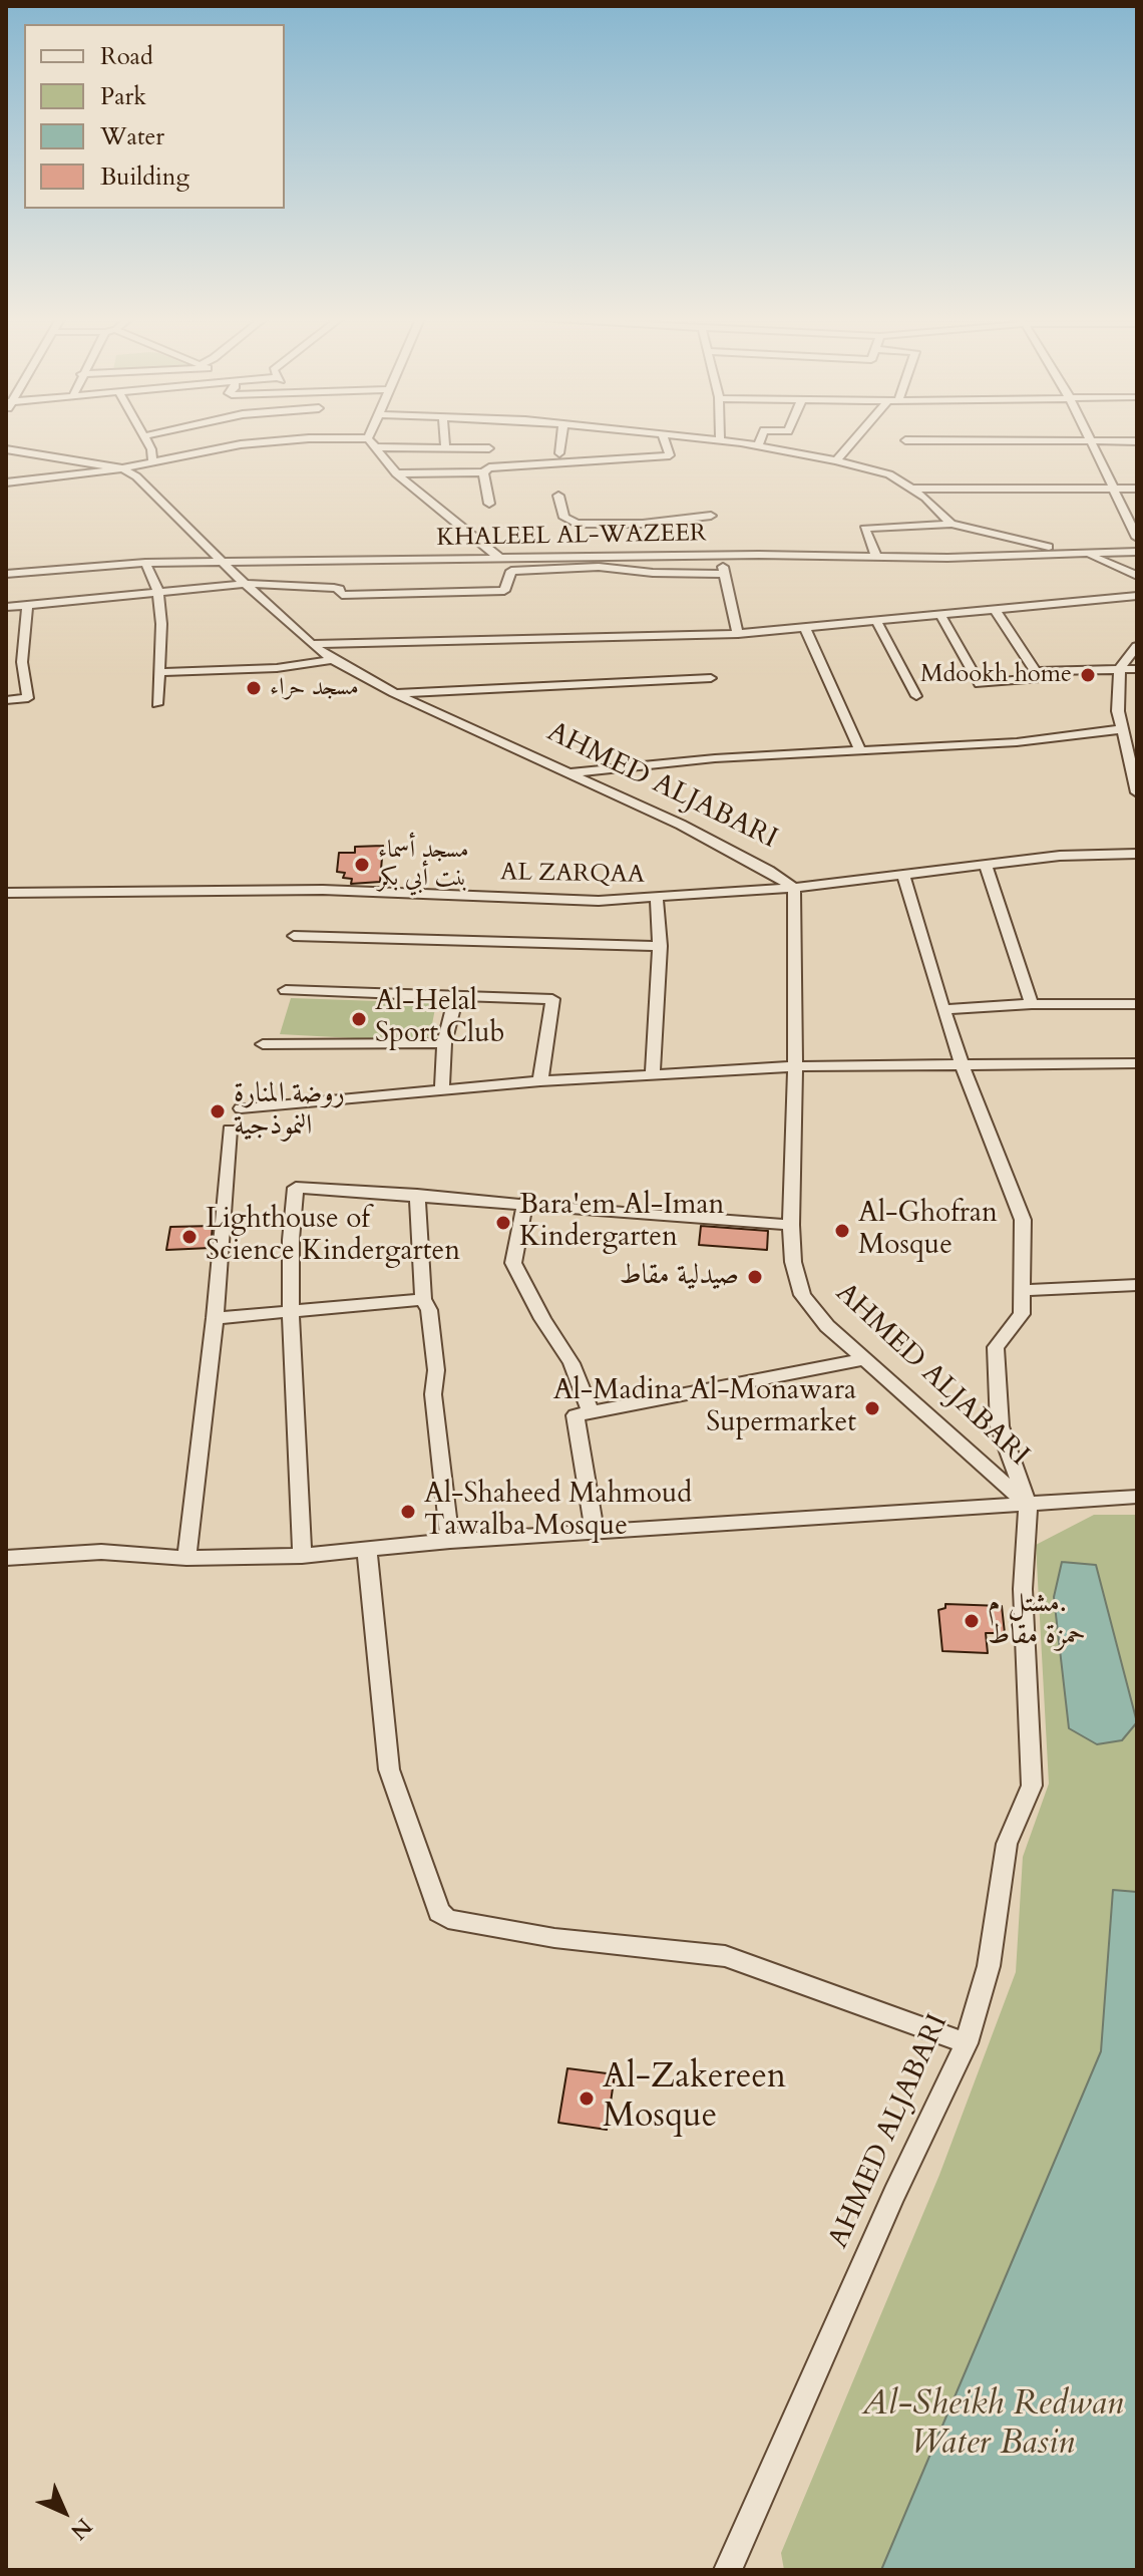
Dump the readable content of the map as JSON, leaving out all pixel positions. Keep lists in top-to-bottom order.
{
  "streets": {
    "street": ["KHALEEL AL-WAZEER", "AHMED ALJABARI", "AL ZARQAA"]
  },
  "crossings": [
    ["KHALEEL AL-WAZEER", "AHMED ALJABARI"],
    ["AHMED ALJABARI", "AL ZARQAA"]
  ],
  "parks": ["Al-Sheikh Redwan Water Basin"],
  "places": [
    "Mdookh home",
    "مسجد حراء",
    "مسجد أسماء بنت أبي بكر",
    "Al-Helal Sport Club",
    "روضة المنارة النموذجية",
    "Bara'em Al-Iman Kindergarten",
    "Al-Ghofran Mosque",
    "Lighthouse of Science Kindergarten",
    "صيدلية مقاط",
    "Al-Madina Al-Monawara Supermarket",
    "Al-Shaheed Mahmoud Tawalba Mosque",
    "مشتل م. حمزة مقاط",
    "Al-Zakereen Mosque"
  ],
  "legend": [
    "Road",
    "Park",
    "Water",
    "Building"
  ],
  "north": "bottom right"
}
